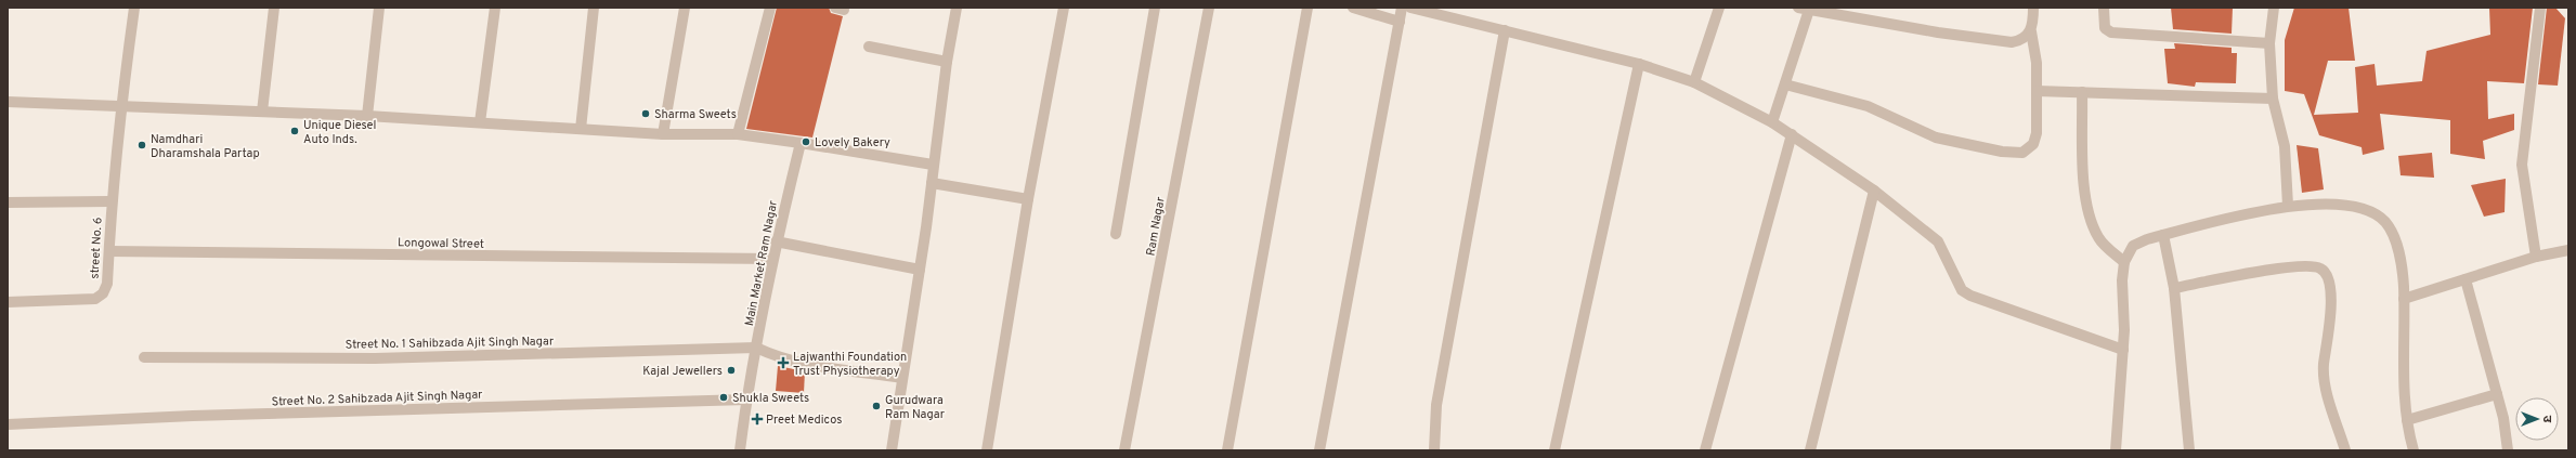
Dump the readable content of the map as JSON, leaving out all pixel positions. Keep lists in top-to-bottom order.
{
  "streets": {
    "street": [
      "Ram Nagar",
      "Longowal Street",
      "street No. 6",
      "Main Market Ram Nagar",
      "Street No. 1 Sahibzada Ajit Singh Nagar",
      "Street No. 2 Sahibzada Ajit Singh Nagar"
    ]
  },
  "crossings": [
    ["Longowal Street", "street No. 6"],
    ["Longowal Street", "Main Market Ram Nagar"],
    ["Main Market Ram Nagar", "Street No. 1 Sahibzada Ajit Singh Nagar"],
    ["Main Market Ram Nagar", "Street No. 2 Sahibzada Ajit Singh Nagar"]
  ],
  "places": {
    "other": [
      "Sharma Sweets",
      "Unique Diesel Auto Inds.",
      "Lovely Bakery",
      "Namdhari Dharamshala Partap",
      "Kajal Jewellers",
      "Shukla Sweets",
      "Gurudwara Ram Nagar"
    ],
    "health": ["Lajwanthi Foundation Trust Physiotherapy", "Preet Medicos"]
  },
  "north": "right"
}
